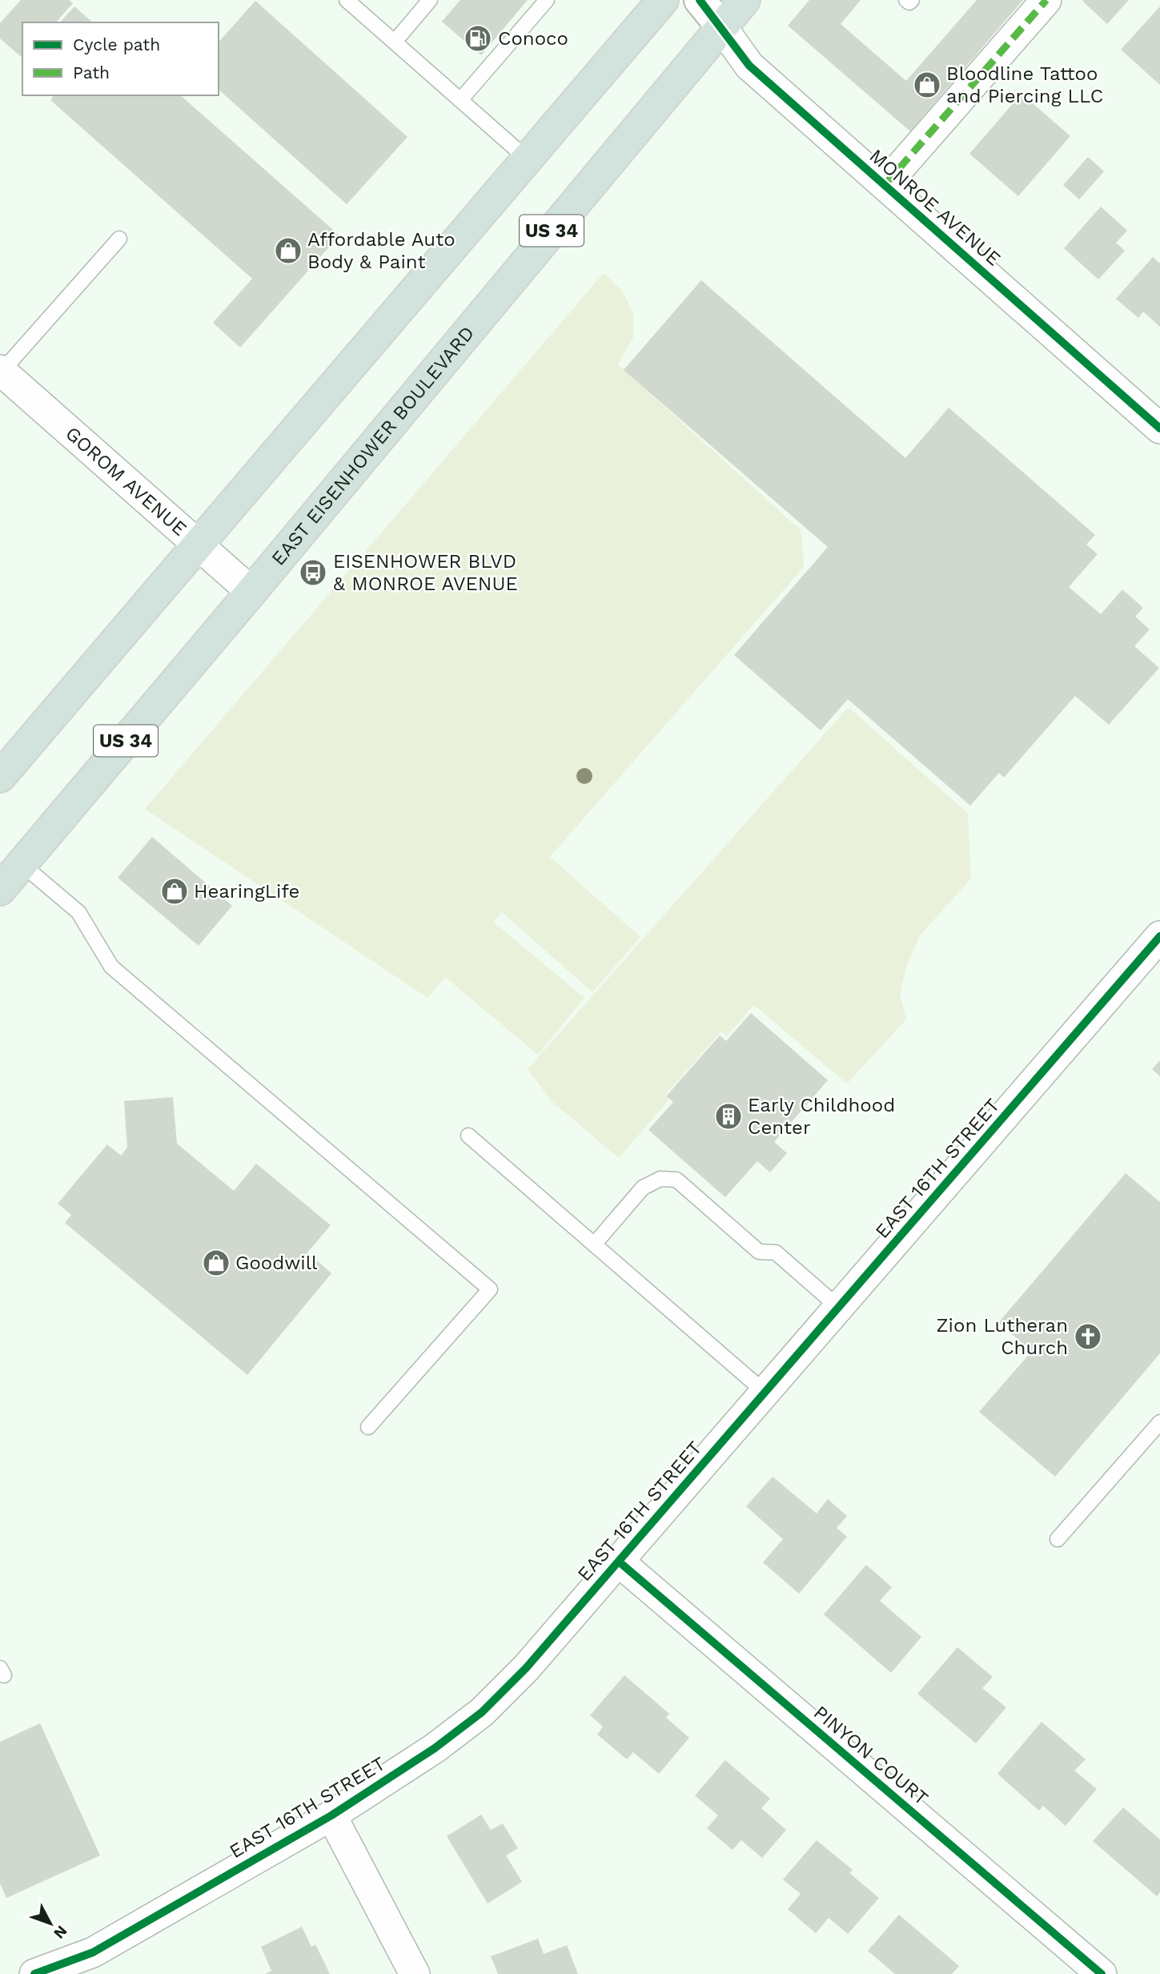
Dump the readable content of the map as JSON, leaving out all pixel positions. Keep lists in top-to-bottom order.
{
  "streets": {
    "highway": ["US 34", "EAST EISENHOWER BOULEVARD"],
    "street": [
      "MONROE AVENUE",
      "GOROM AVENUE",
      "EAST 16TH STREET",
      "PINYON COURT"
    ]
  },
  "crossings": [
    ["MONROE AVENUE", "EAST EISENHOWER BOULEVARD"],
    ["EAST EISENHOWER BOULEVARD", "GOROM AVENUE"],
    ["EAST 16TH STREET", "PINYON COURT"]
  ],
  "places": {
    "fuel station": ["Conoco"],
    "shop": [
      "Bloodline Tattoo and Piercing LLC",
      "Affordable Auto Body & Paint",
      "HearingLife",
      "Goodwill"
    ],
    "bus stop": ["EISENHOWER BLVD & MONROE AVENUE"],
    "building": ["Early Childhood Center"],
    "church": ["Zion Lutheran Church"]
  },
  "legend": ["Cycle path", "Path"],
  "north": "bottom right"
}
